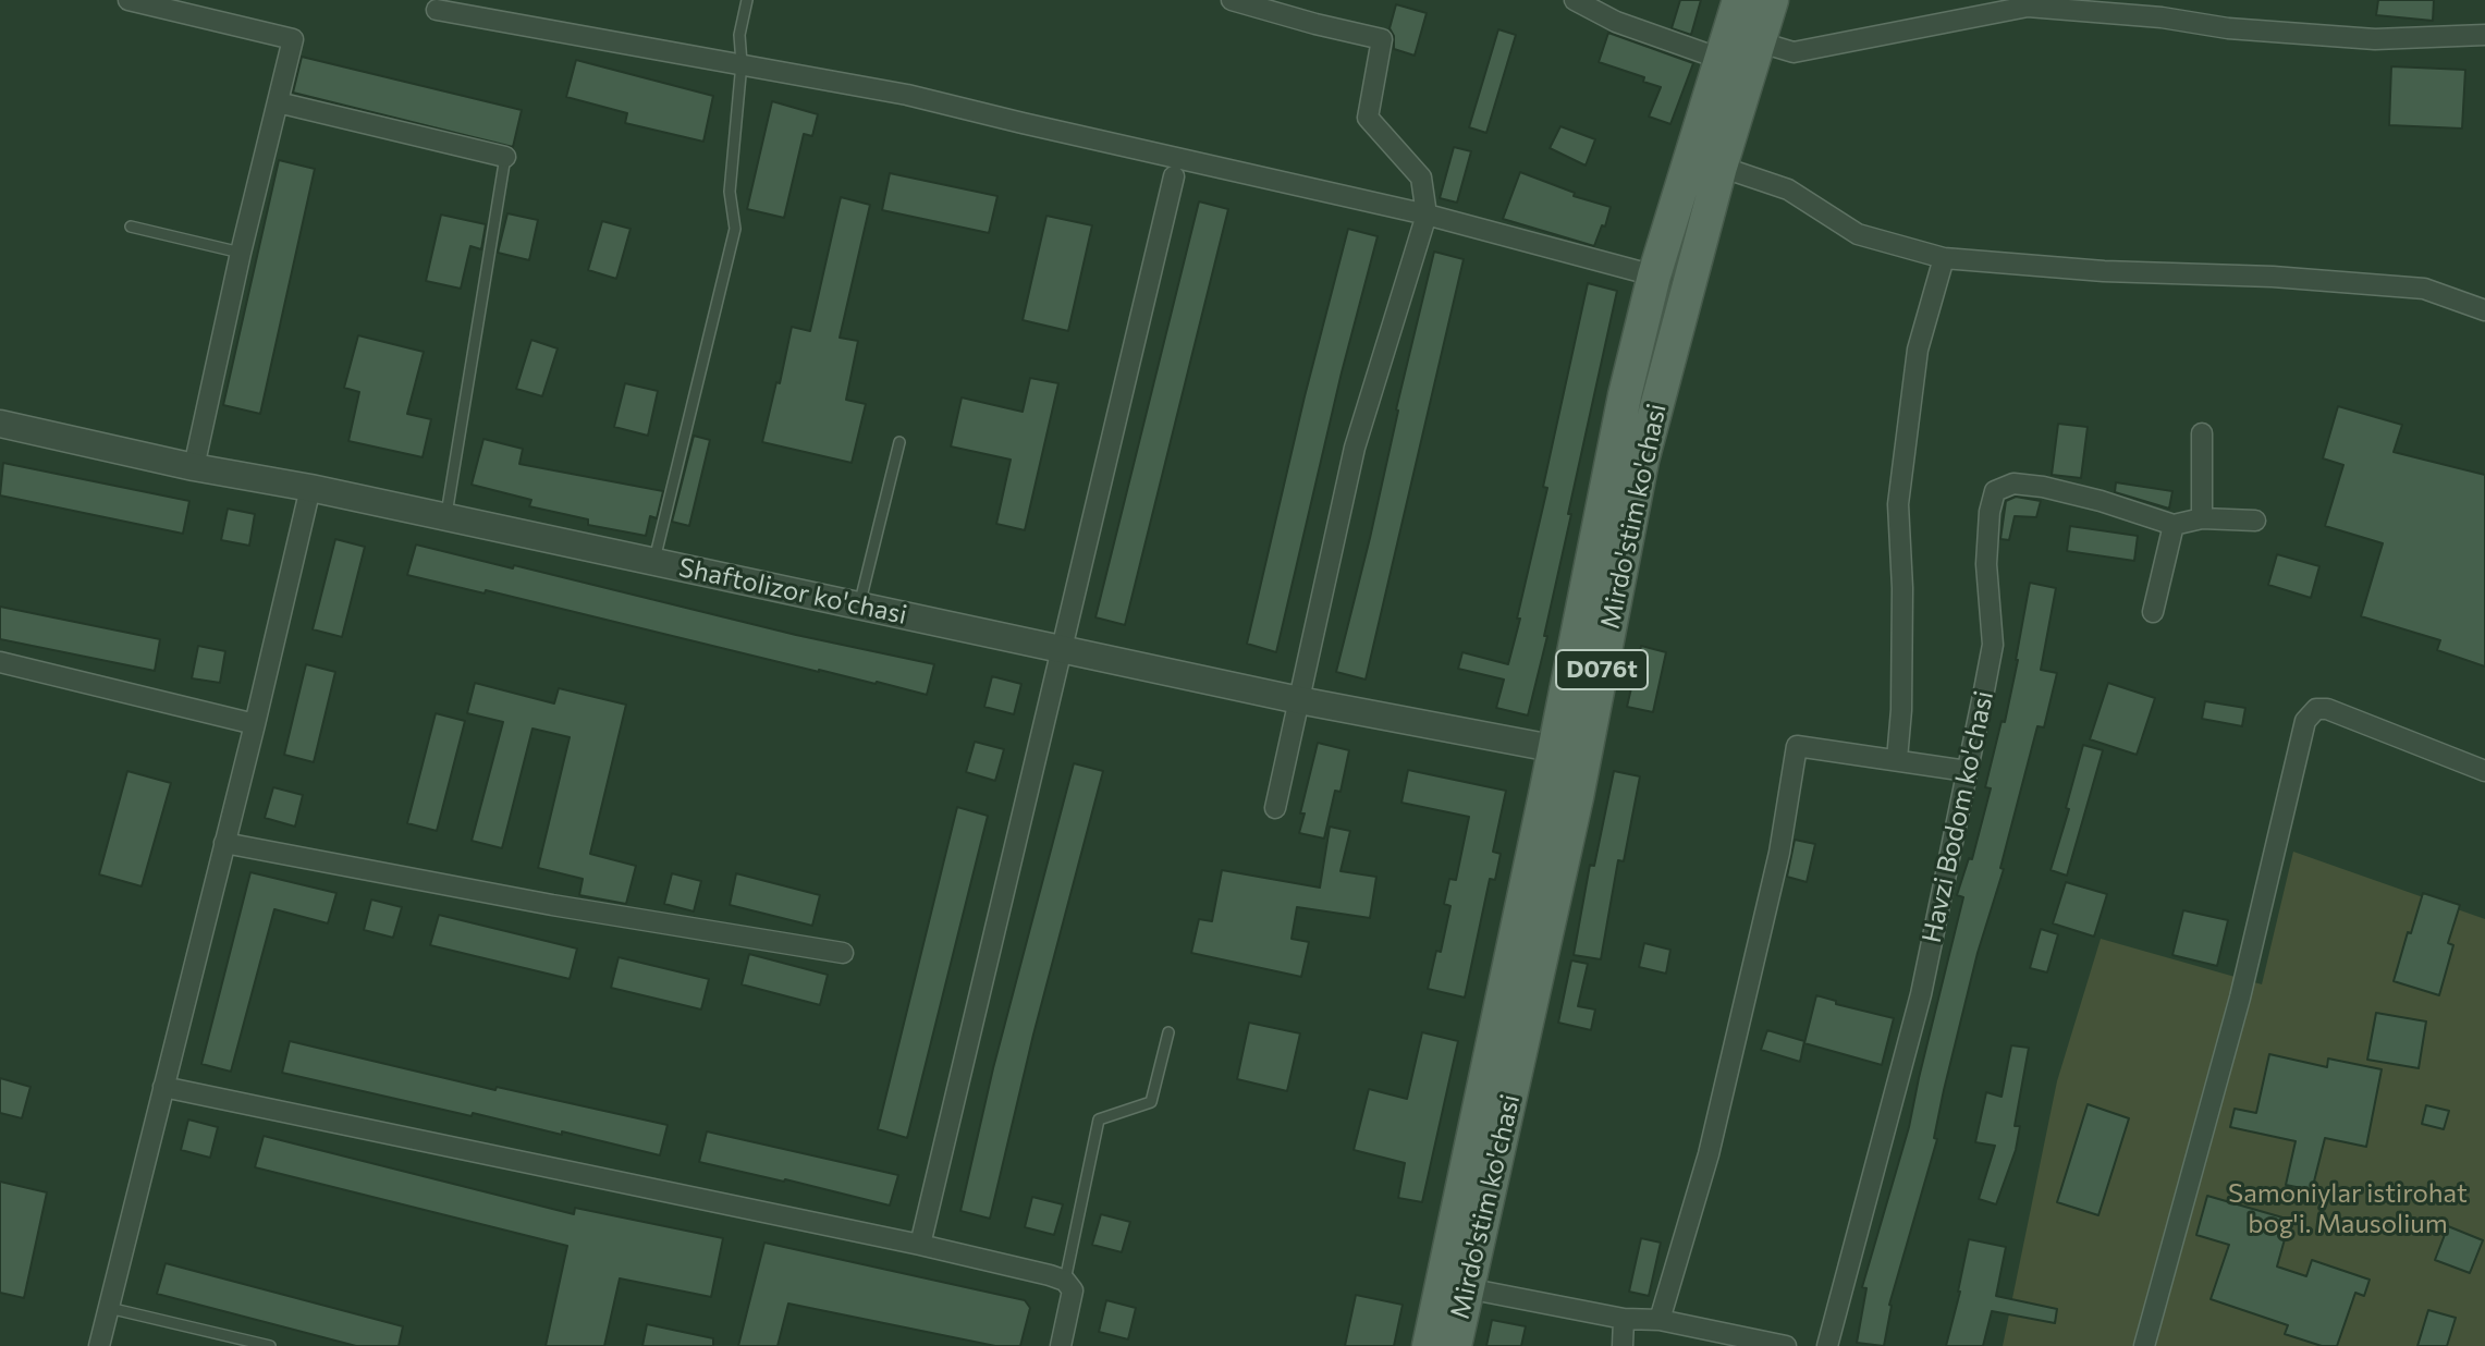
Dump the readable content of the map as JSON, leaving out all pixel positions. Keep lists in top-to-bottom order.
{
  "streets": {
    "main road": ["Mirdo'stim ko'chasi", "D076t"],
    "street": ["Shaftolizor ko'chasi", "Havzi Bodom ko'chasi"]
  },
  "crossings": [
    ["Mirdo'stim ko'chasi", "Shaftolizor ko'chasi"]
  ],
  "parks": ["Samoniylar istirohat bog'i. Mausolium"]
}
